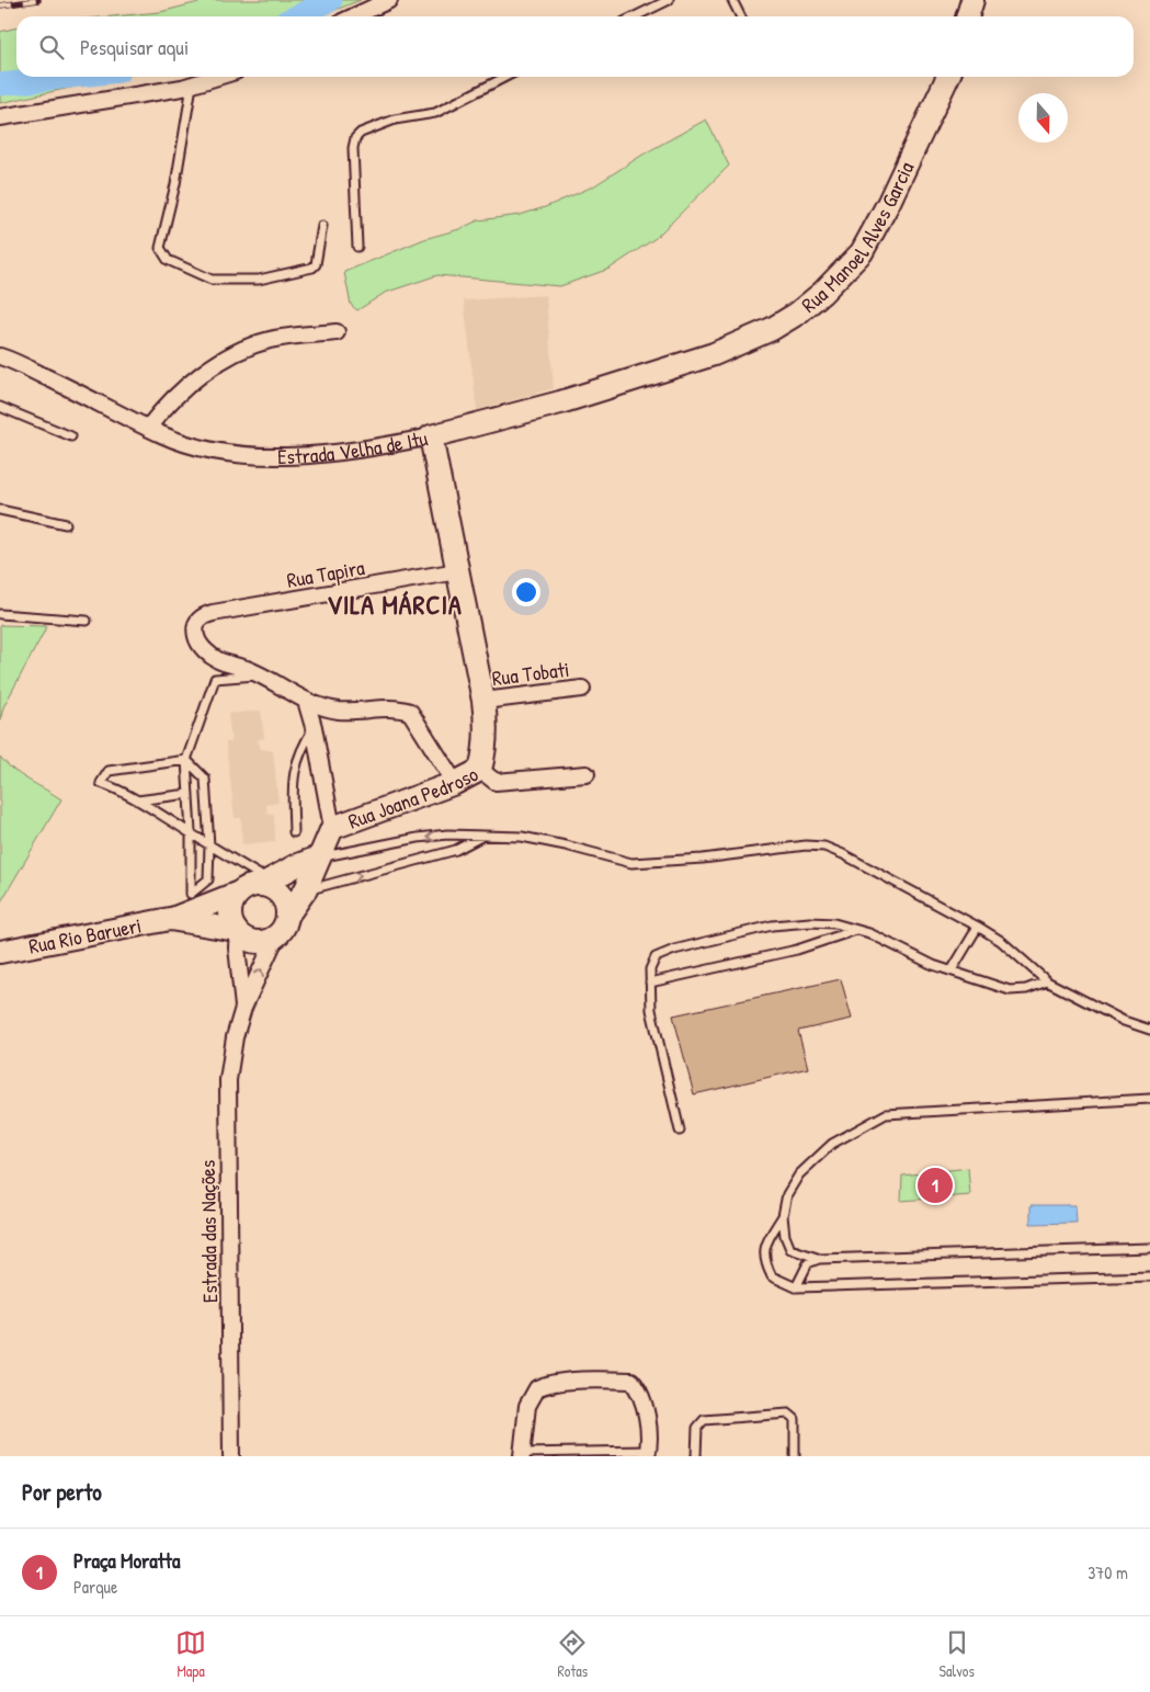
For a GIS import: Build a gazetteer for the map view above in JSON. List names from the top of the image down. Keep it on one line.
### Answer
{"streets":{"street":["Rua Manoel Alves Garcia","Estrada Velha de Itu","Rua Tapira","Rua Tobati","Rua Joana Pedroso","Rua Rio Barueri","Estrada das Nações"]},"crossings":[["Rua Manoel Alves Garcia","Estrada Velha de Itu"],["Rua Rio Barueri","Estrada das Nações"]],"districts":["VILA MÁRCIA"],"north":"bottom","page":{"search":"Pesquisar aqui","pins":"1","heading":"Por perto","list":[{"mark":"1","name":"Praça Moratta","note":"Parque","value":"370 m"}],"nav":["Mapa","Rotas","Salvos"]}}
